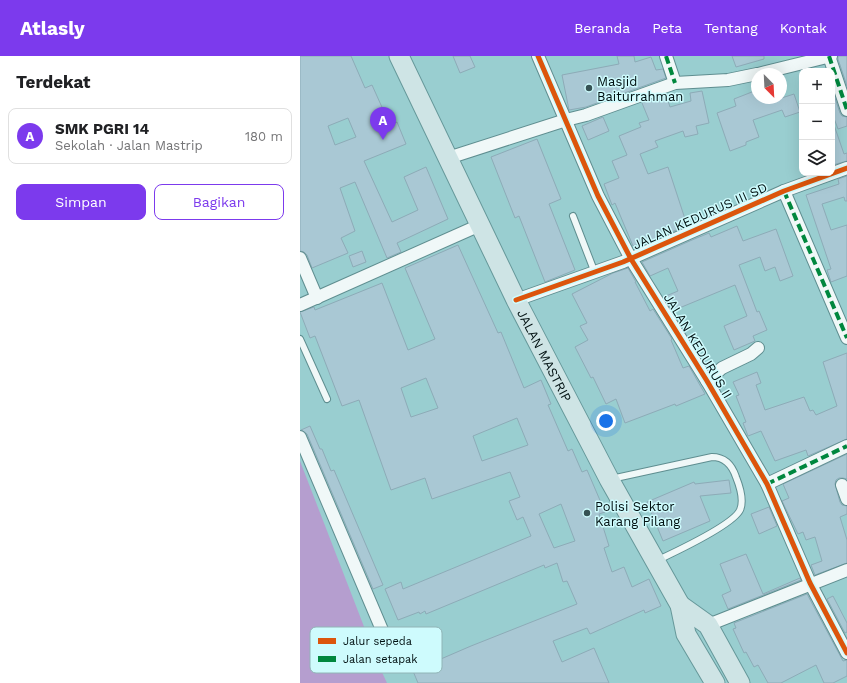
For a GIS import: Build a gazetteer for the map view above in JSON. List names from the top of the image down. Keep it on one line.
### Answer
{"streets":{"main road":["JALAN MASTRIP"],"street":["JALAN KEDURUS III SD","JALAN KEDURUS II"]},"crossings":[["JALAN KEDURUS III SD","JALAN KEDURUS II"],["JALAN KEDURUS III SD","JALAN MASTRIP"]],"places":["Masjid Baiturrahman","Polisi Sektor Karang Pilang"],"legend":["Jalur sepeda","Jalan setapak"],"north":"bottom right","page":{"header":"Atlasly","nav":["Beranda","Peta","Tentang","Kontak"],"heading":"Terdekat","map_buttons":["+","−"],"pins":"A","list":[{"mark":"A","name":"SMK PGRI 14","note":"Sekolah · Jalan Mastrip","value":"180 m"}],"buttons":["Simpan","Bagikan"]}}
